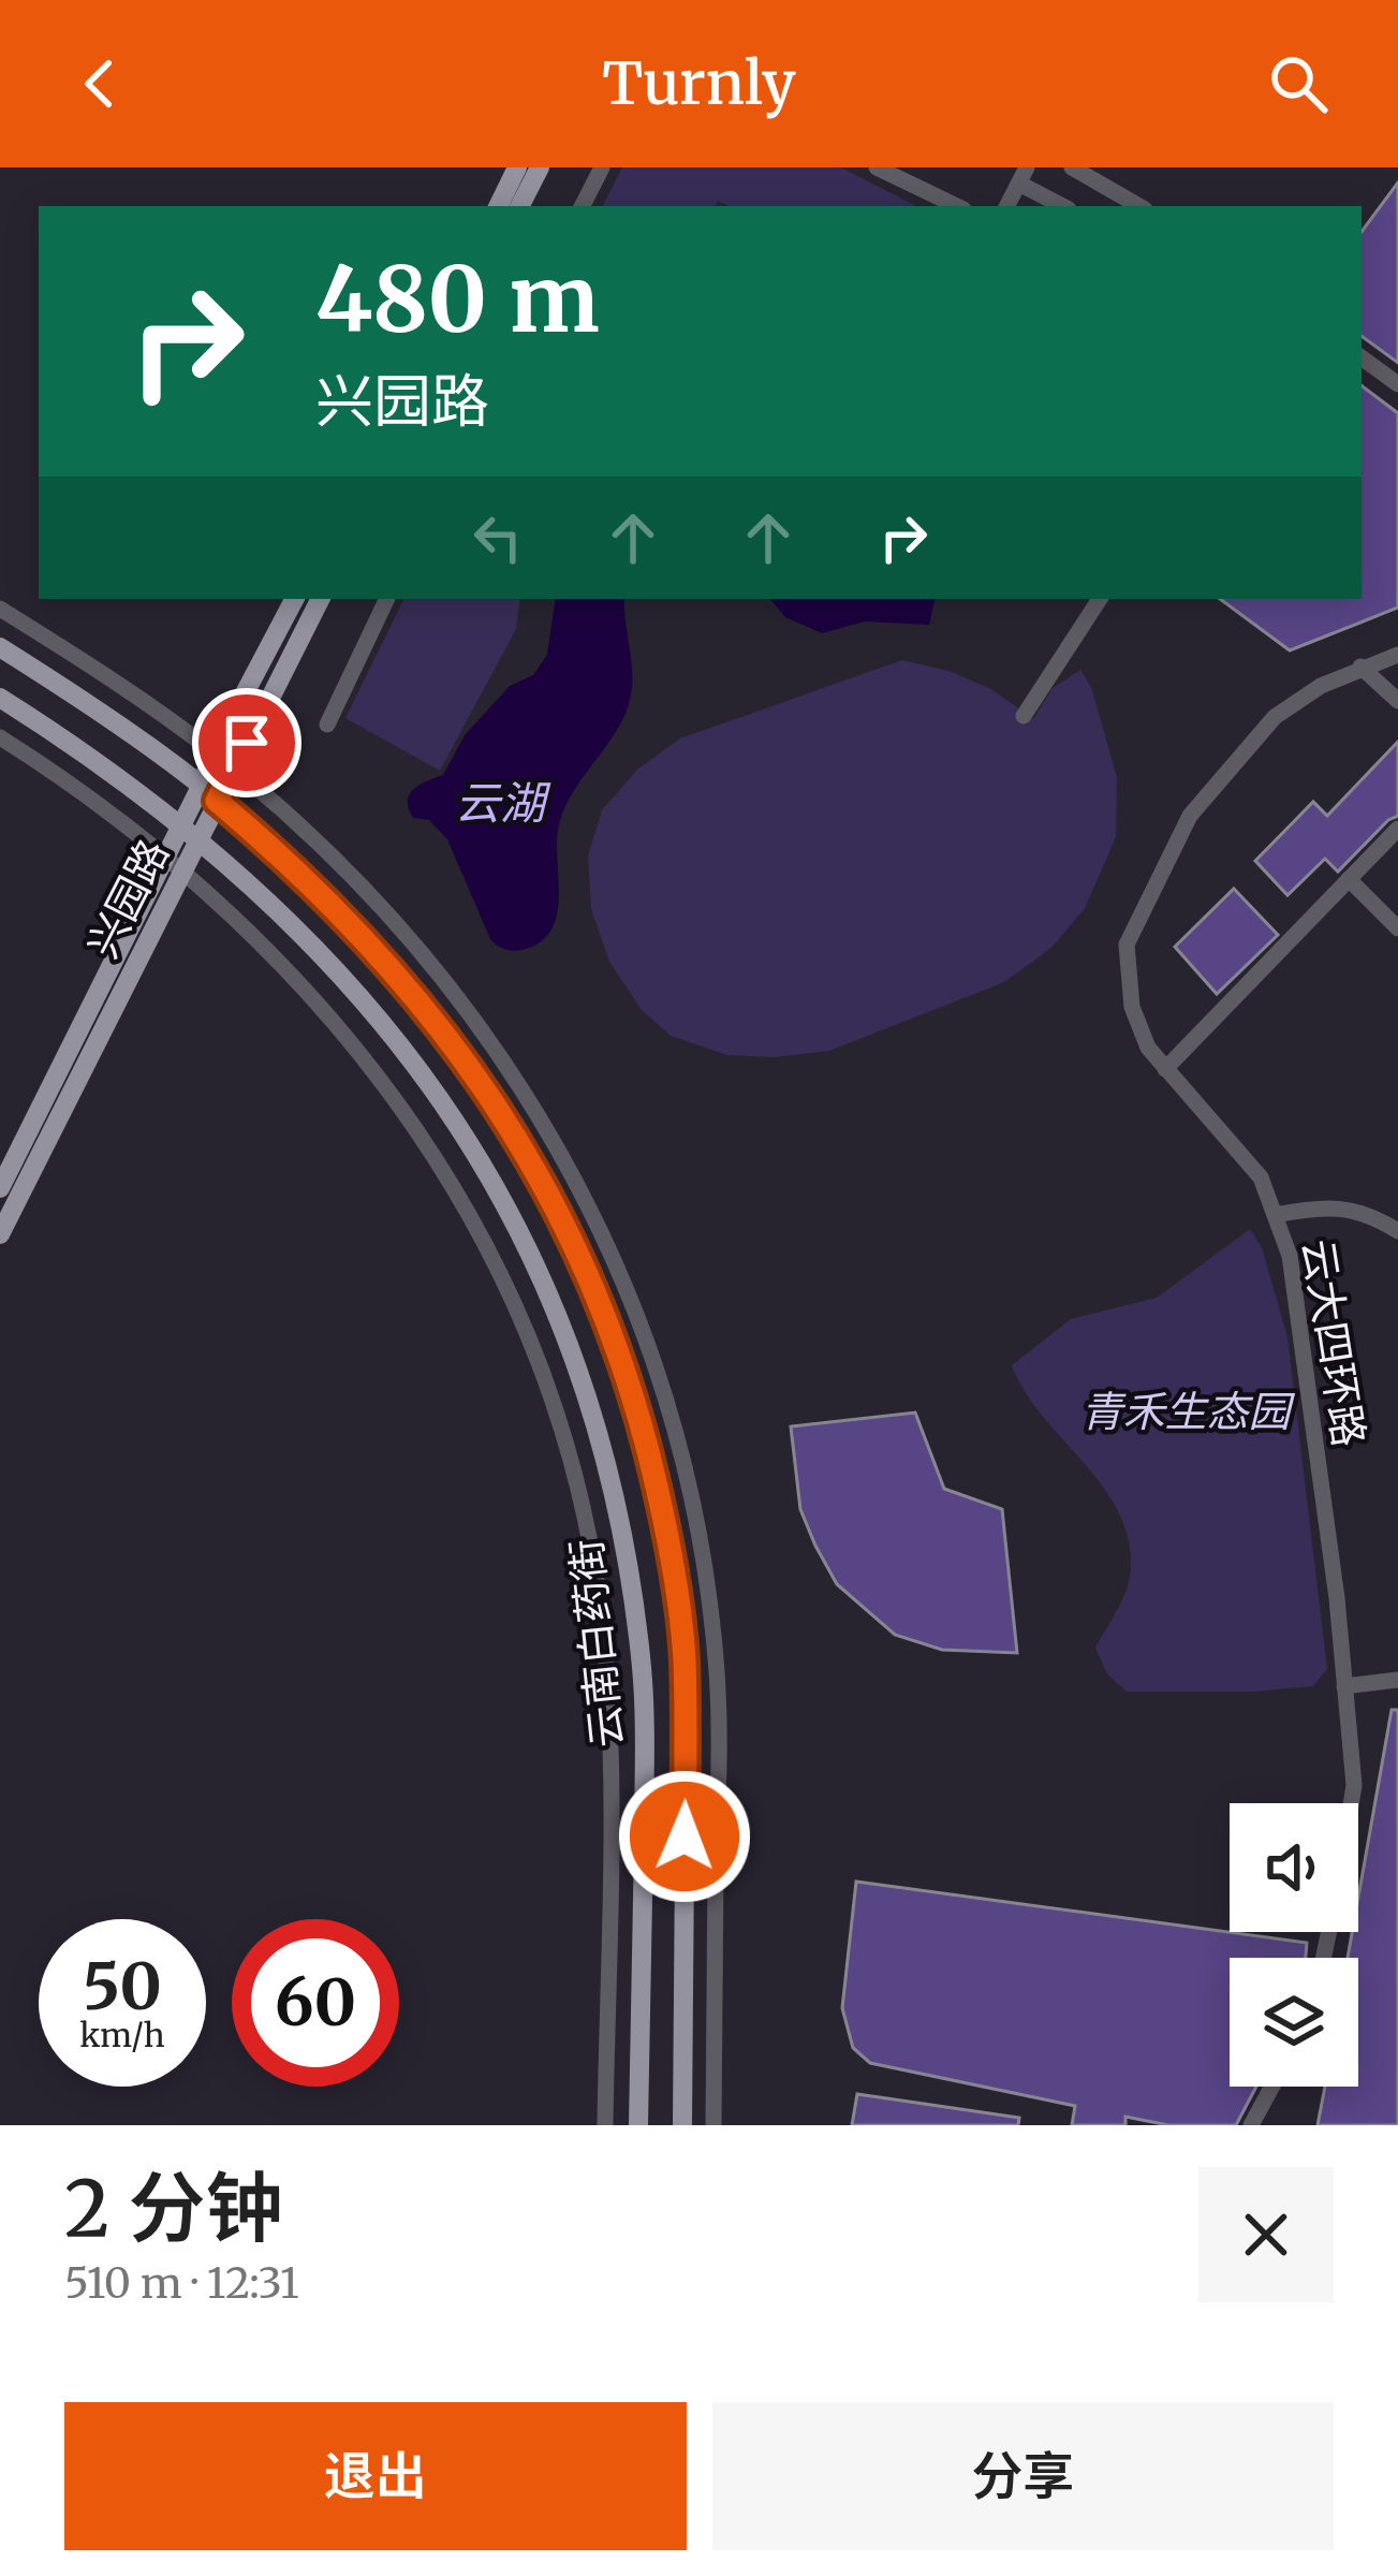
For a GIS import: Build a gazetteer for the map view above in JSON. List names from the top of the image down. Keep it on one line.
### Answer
{"streets":{"main road":["兴园路","云南白药街"],"street":["云大四环路"]},"crossings":[["兴园路","云南白药街"]],"water":["云湖"],"parks":["青禾生态园"],"page":{"header":"Turnly","turn":["480 m","兴园路"],"speed":"50 km/h","limit":"60","heading":["2 分钟","510 m · 12:31"],"buttons":["退出","分享"]}}
